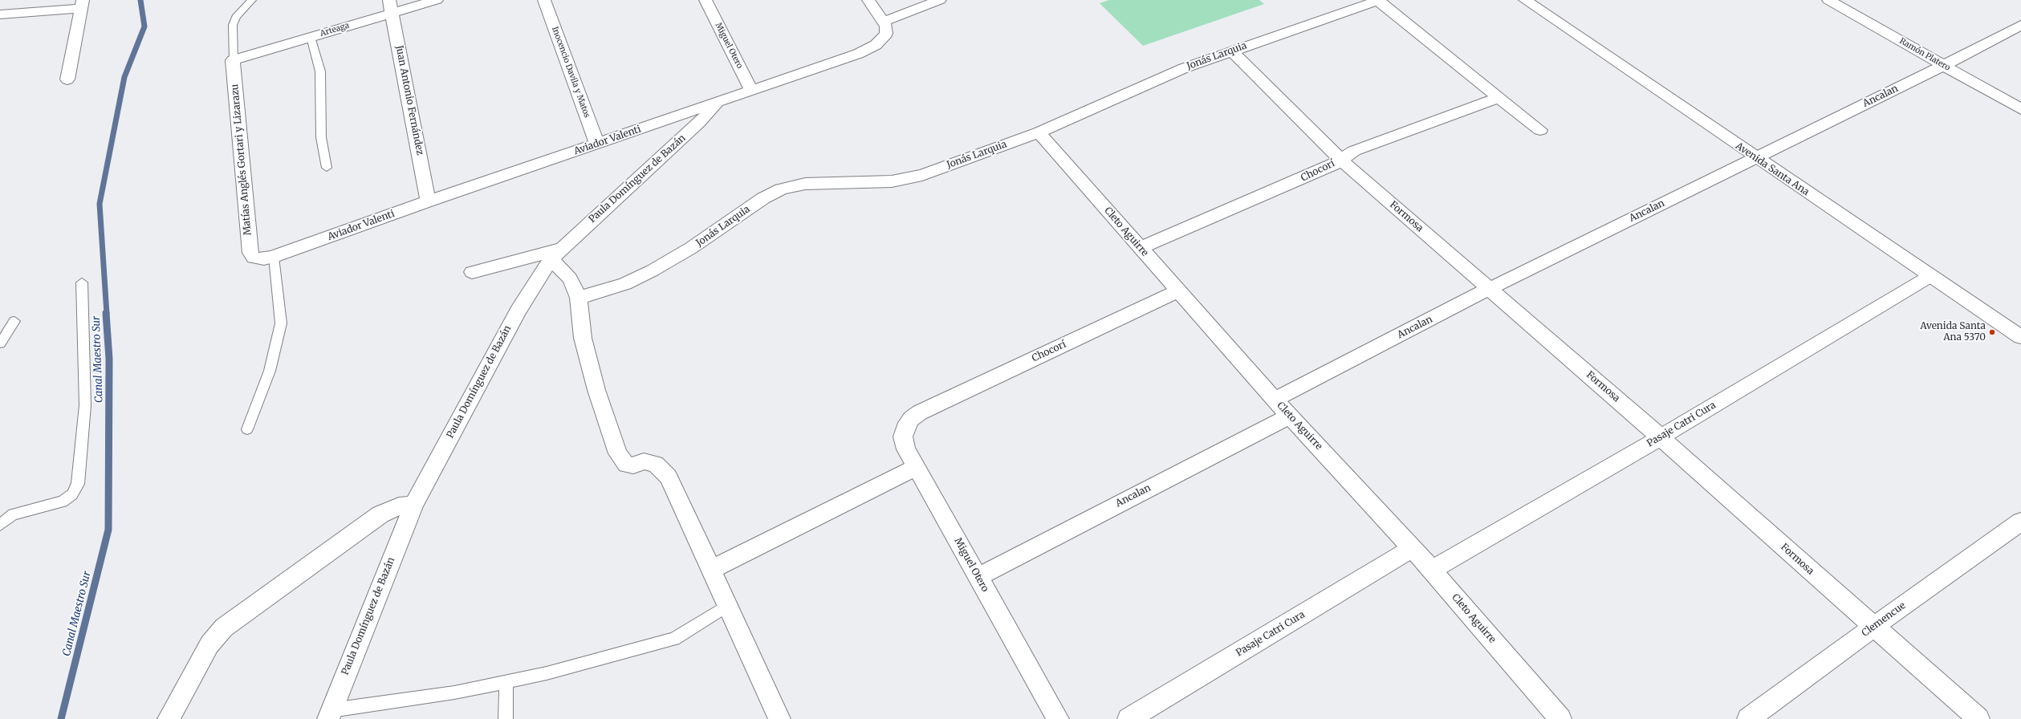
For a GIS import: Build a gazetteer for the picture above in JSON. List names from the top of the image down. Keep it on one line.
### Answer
{"streets":{"street":["Arteaga","Miguel Otero","Ramón Platero","Jonás Larquia","Inocencio Davila y Matos","Ancalan","Juan Antonio Fernández","Aviador Valenti","Matías Anglés Gortari y Lizarazu","Avenida Santa Ana","Chocorí","Paula Domínguez de Bazán","Formosa","Cleto Aguirre","Pasaje Catri Cura","Clemencue"]},"crossings":[["Arteaga","Juan Antonio Fernández"],["Arteaga","Matías Anglés Gortari y Lizarazu"],["Miguel Otero","Ancalan"],["Miguel Otero","Aviador Valenti"],["Miguel Otero","Chocorí"],["Ramón Platero","Ancalan"],["Jonás Larquia","Formosa"],["Jonás Larquia","Cleto Aguirre"],["Inocencio Davila y Matos","Aviador Valenti"],["Ancalan","Avenida Santa Ana"],["Ancalan","Formosa"],["Ancalan","Cleto Aguirre"],["Juan Antonio Fernández","Aviador Valenti"],["Aviador Valenti","Matías Anglés Gortari y Lizarazu"],["Aviador Valenti","Paula Domínguez de Bazán"],["Avenida Santa Ana","Pasaje Catri Cura"],["Chocorí","Formosa"],["Chocorí","Cleto Aguirre"],["Formosa","Pasaje Catri Cura"],["Formosa","Clemencue"],["Cleto Aguirre","Pasaje Catri Cura"]],"water":["Canal Maestro Sur"],"places":["Avenida Santa Ana 5370"]}
